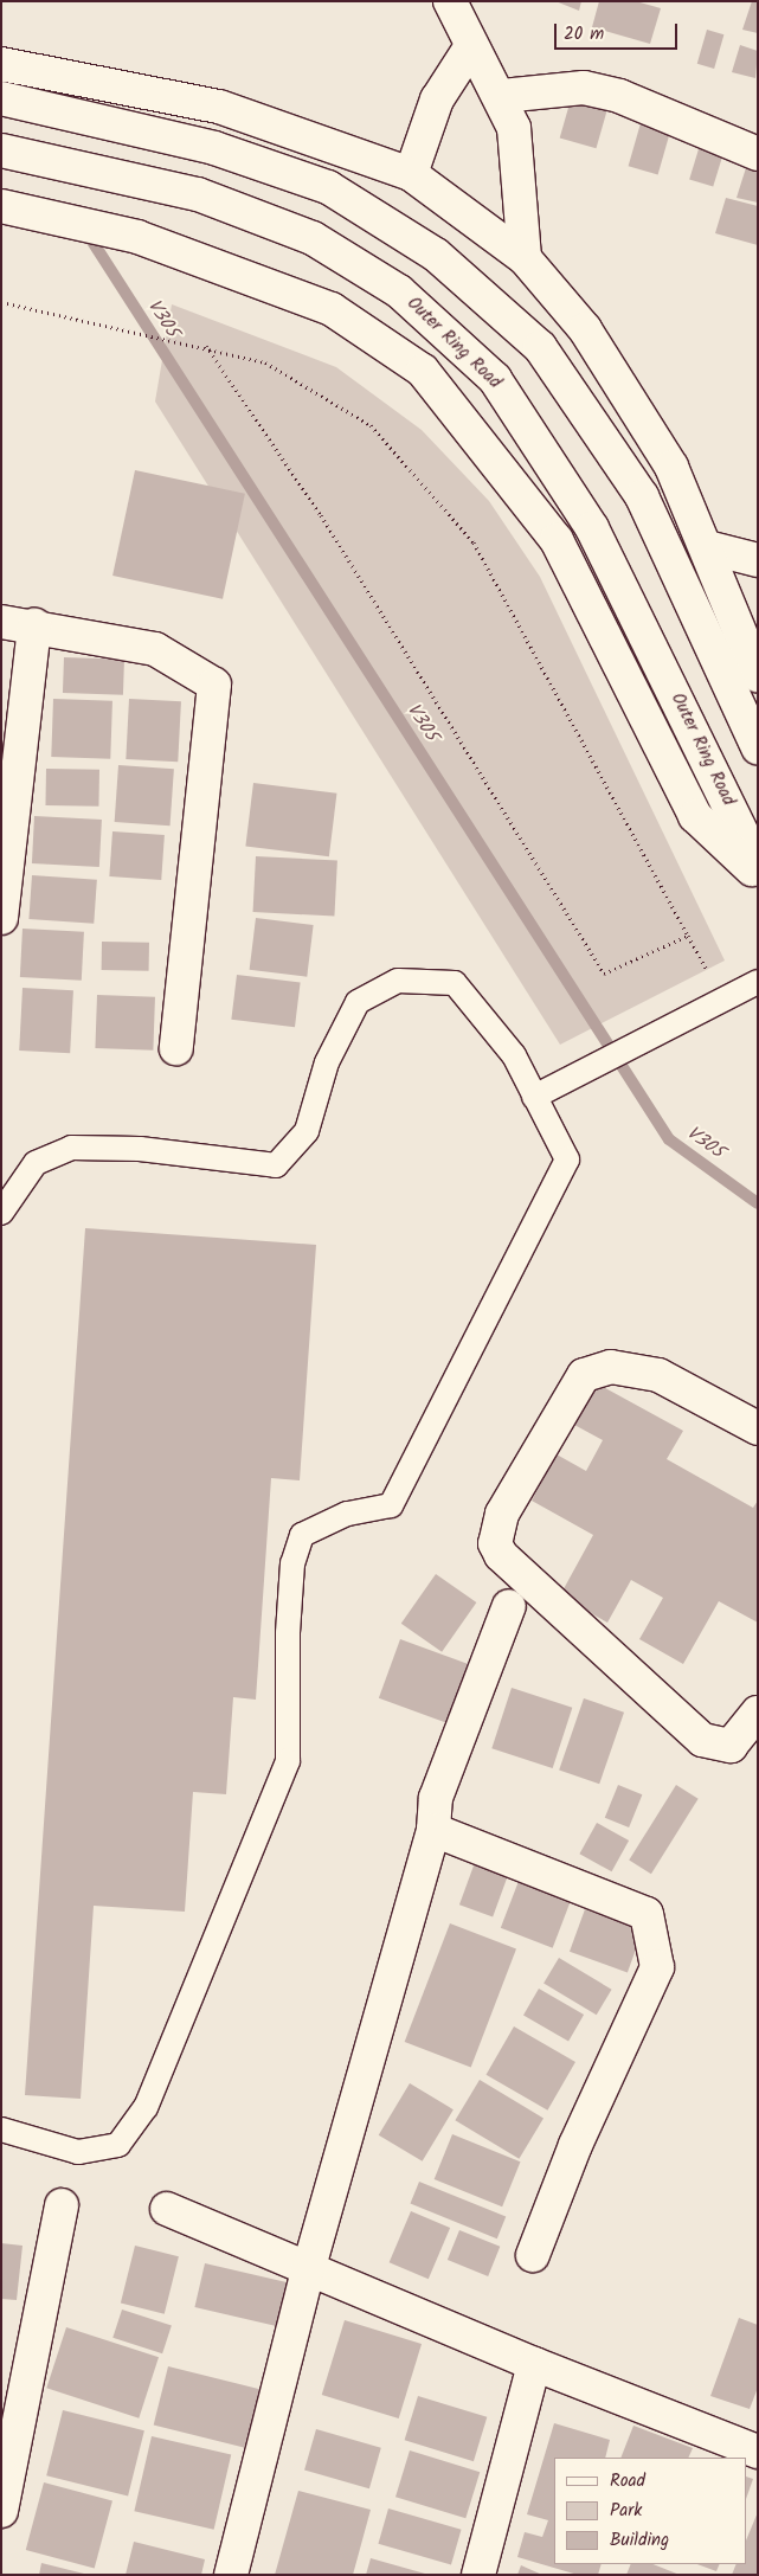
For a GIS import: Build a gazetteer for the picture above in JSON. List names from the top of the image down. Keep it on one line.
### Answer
{"streets":{"main road":["Outer Ring Road"]},"water":["V305"],"legend":["Road","Park","Building"],"scale_bar":"20 m"}
